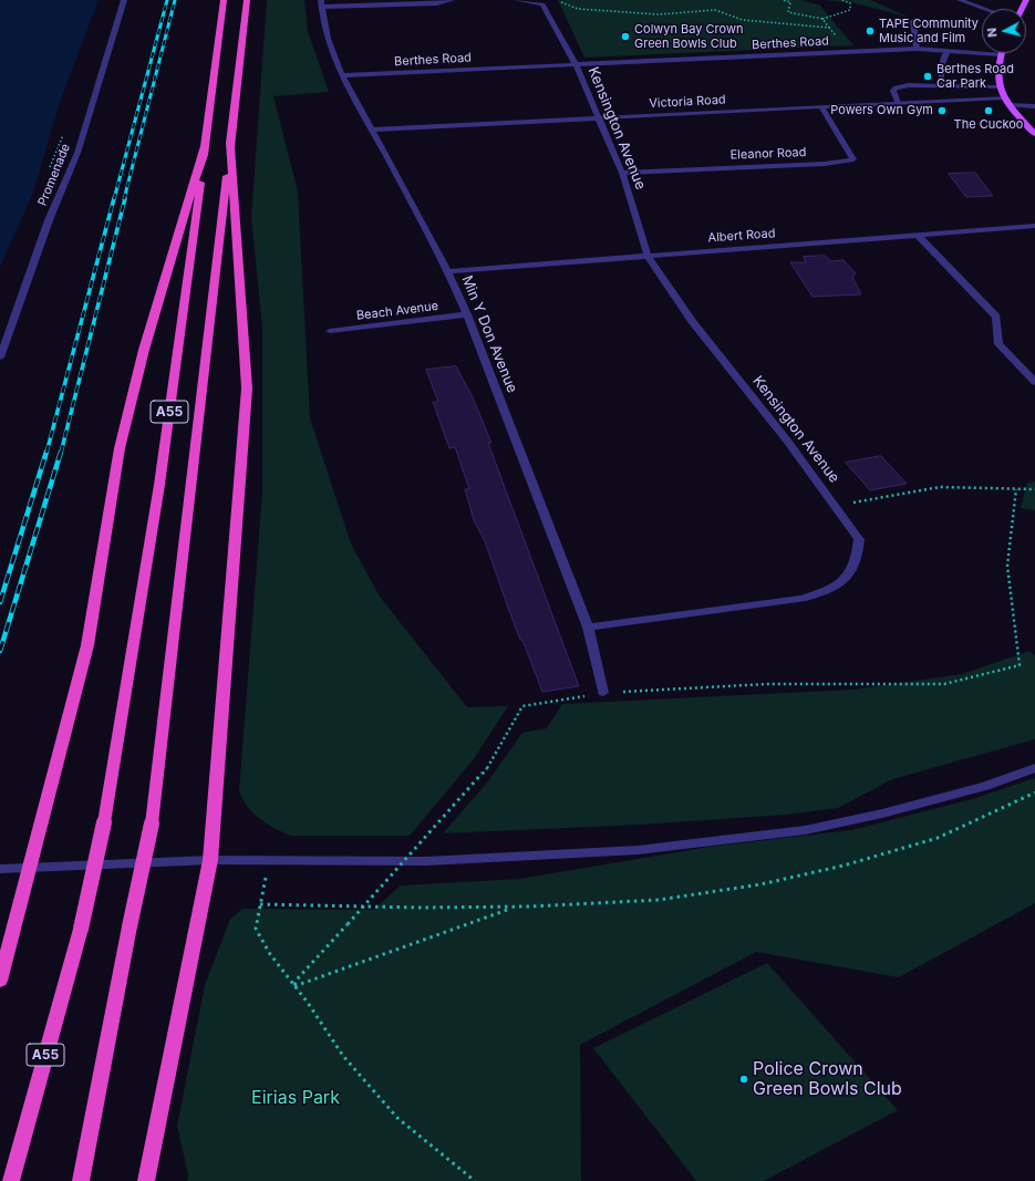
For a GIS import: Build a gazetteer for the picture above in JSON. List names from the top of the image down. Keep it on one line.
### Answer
{"streets":{"highway":["A55"],"street":["Berthes Road","Victoria Road","Kensington Avenue","Eleanor Road","Promenade","Albert Road","Beach Avenue","Min Y Don Avenue"]},"crossings":[["Berthes Road","Kensington Avenue"],["Berthes Road","Min Y Don Avenue"],["Victoria Road","Kensington Avenue"],["Victoria Road","Eleanor Road"],["Victoria Road","Min Y Don Avenue"],["Kensington Avenue","Eleanor Road"],["Kensington Avenue","Albert Road"],["Kensington Avenue","Min Y Don Avenue"],["Albert Road","Min Y Don Avenue"],["Beach Avenue","Min Y Don Avenue"]],"parks":["Eirias Park"],"places":["TAPE Community Music and Film","Colwyn Bay Crown Green Bowls Club","Berthes Road Car Park","Powers Own Gym","The Cuckoo","Police Crown Green Bowls Club"],"north":"left"}
